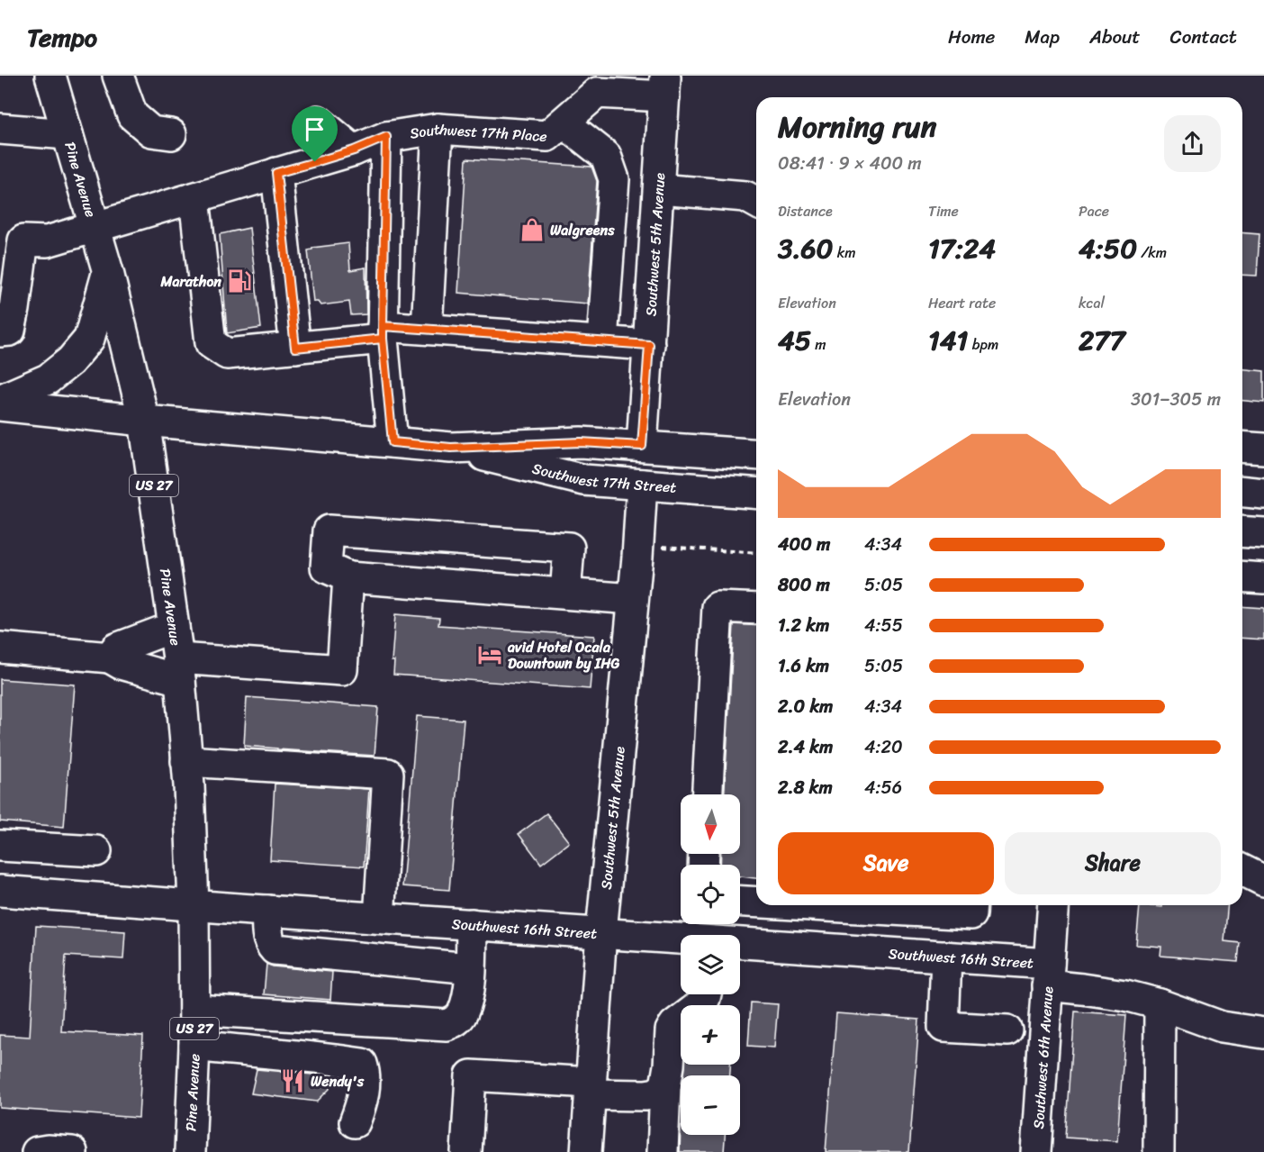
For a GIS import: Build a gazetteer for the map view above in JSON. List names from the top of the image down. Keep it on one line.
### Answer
{"streets":{"main road":["Southwest 17th Place","Pine Avenue","Southwest 5th Avenue","Southwest 17th Street","US 27","Southwest 16th Street","Southwest 6th Avenue"]},"crossings":[["Southwest 17th Place","Pine Avenue"],["Southwest 17th Place","Southwest 5th Avenue"],["Pine Avenue","Southwest 17th Street"],["Pine Avenue","Southwest 16th Street"],["Southwest 5th Avenue","Southwest 17th Street"],["Southwest 5th Avenue","Southwest 16th Street"],["Southwest 16th Street","Southwest 6th Avenue"]],"places":{"shop":["Walgreens"],"fuel station":["Marathon"],"hotel":["avid Hotel Ocala Downtown by IHG"],"restaurant":["Wendy's"]},"north":"bottom","page":{"header":"Tempo","nav":["Home","Map","About","Contact"],"heading":["Morning run","08:41 · 9 × 400 m"],"stats":[["Distance","3.60 km"],["Time","17:24"],["Pace","4:50 /km"],["Elevation","45 m"],["Heart rate","141 bpm"],["kcal","277"]],"chart":["Elevation","301–305 m"],"list":[{"name":"400 m","note":"4:34"},{"name":"800 m","note":"5:05"},{"name":"1.2 km","note":"4:55"},{"name":"1.6 km","note":"5:05"},{"name":"2.0 km","note":"4:34"},{"name":"2.4 km","note":"4:20"},{"name":"2.8 km","note":"4:56"}],"map_buttons":["+","−"],"buttons":["Save","Share"]}}
